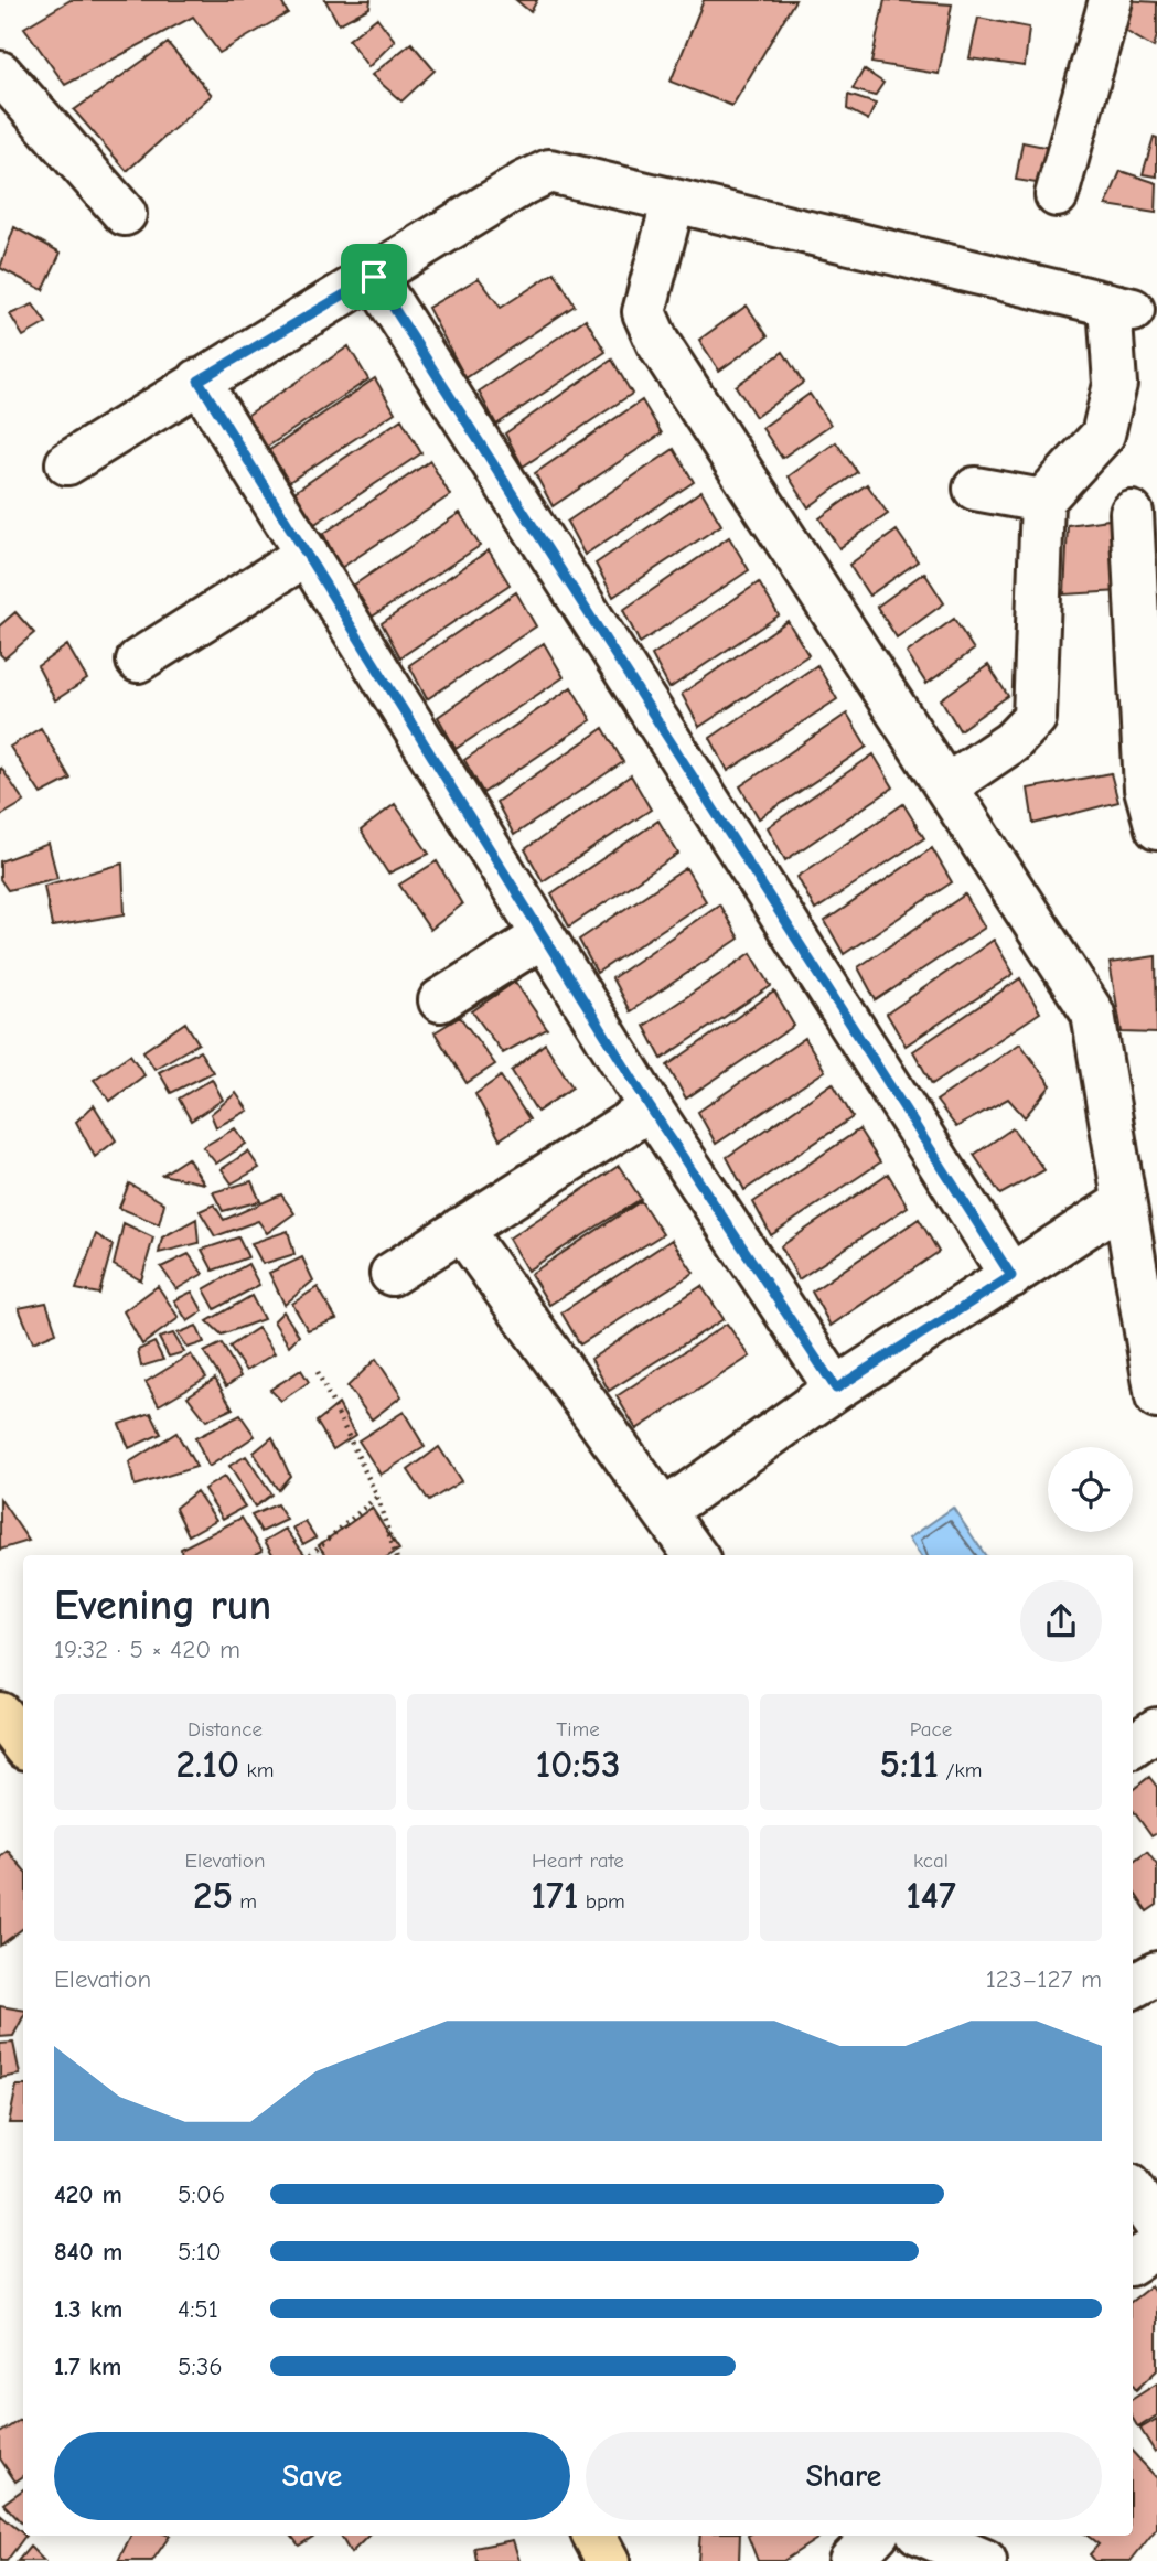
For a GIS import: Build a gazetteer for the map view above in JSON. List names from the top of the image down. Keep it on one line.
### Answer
{"page":{"heading":["Evening run","19:32 · 5 × 420 m"],"stats":[["Distance","2.10 km"],["Time","10:53"],["Pace","5:11 /km"],["Elevation","25 m"],["Heart rate","171 bpm"],["kcal","147"]],"chart":["Elevation","123–127 m"],"list":[{"name":"420 m","note":"5:06"},{"name":"840 m","note":"5:10"},{"name":"1.3 km","note":"4:51"},{"name":"1.7 km","note":"5:36"}],"buttons":["Save","Share"]}}
